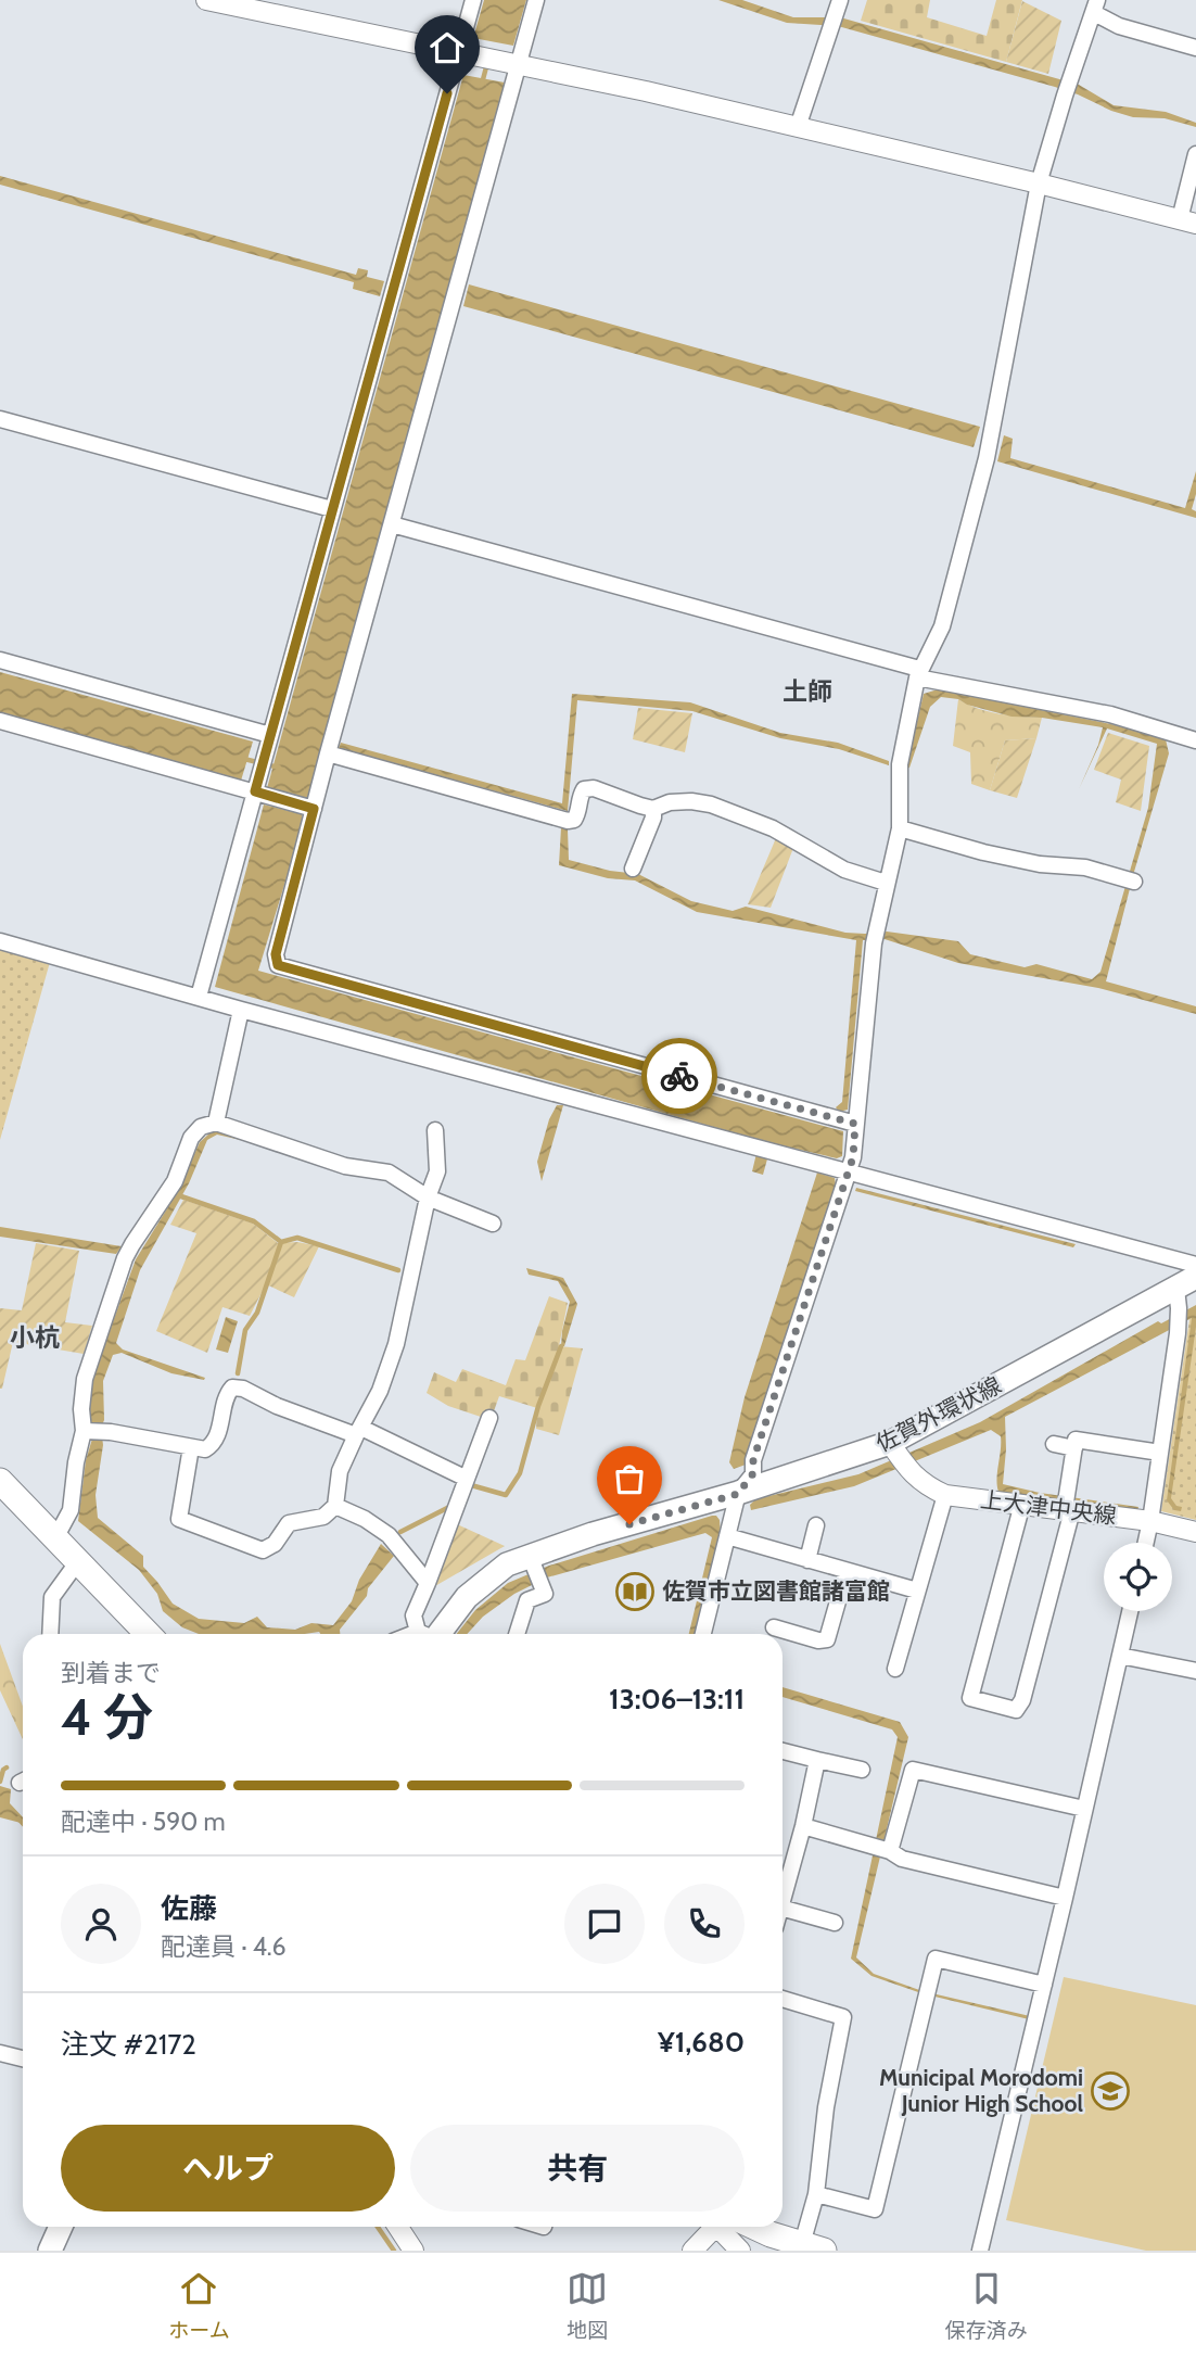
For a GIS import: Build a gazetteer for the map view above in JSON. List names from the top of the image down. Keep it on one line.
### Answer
{"streets":{"main road":["佐賀外環状線"],"street":["上大津中央線"]},"crossings":[["佐賀外環状線","上大津中央線"]],"districts":["土師","小杭"],"places":{"library":["佐賀市立図書館諸富館"],"school or university":["Municipal Morodomi Junior High School"]},"page":{"heading":["4 分","到着まで","13:06–13:11"],"panel":["佐藤","配達員 · 4.6","注文 #2172","¥1,680"],"bar":"配達中 · 590 m","buttons":["ヘルプ","共有"],"tabs":["ホーム","地図","保存済み"]}}
